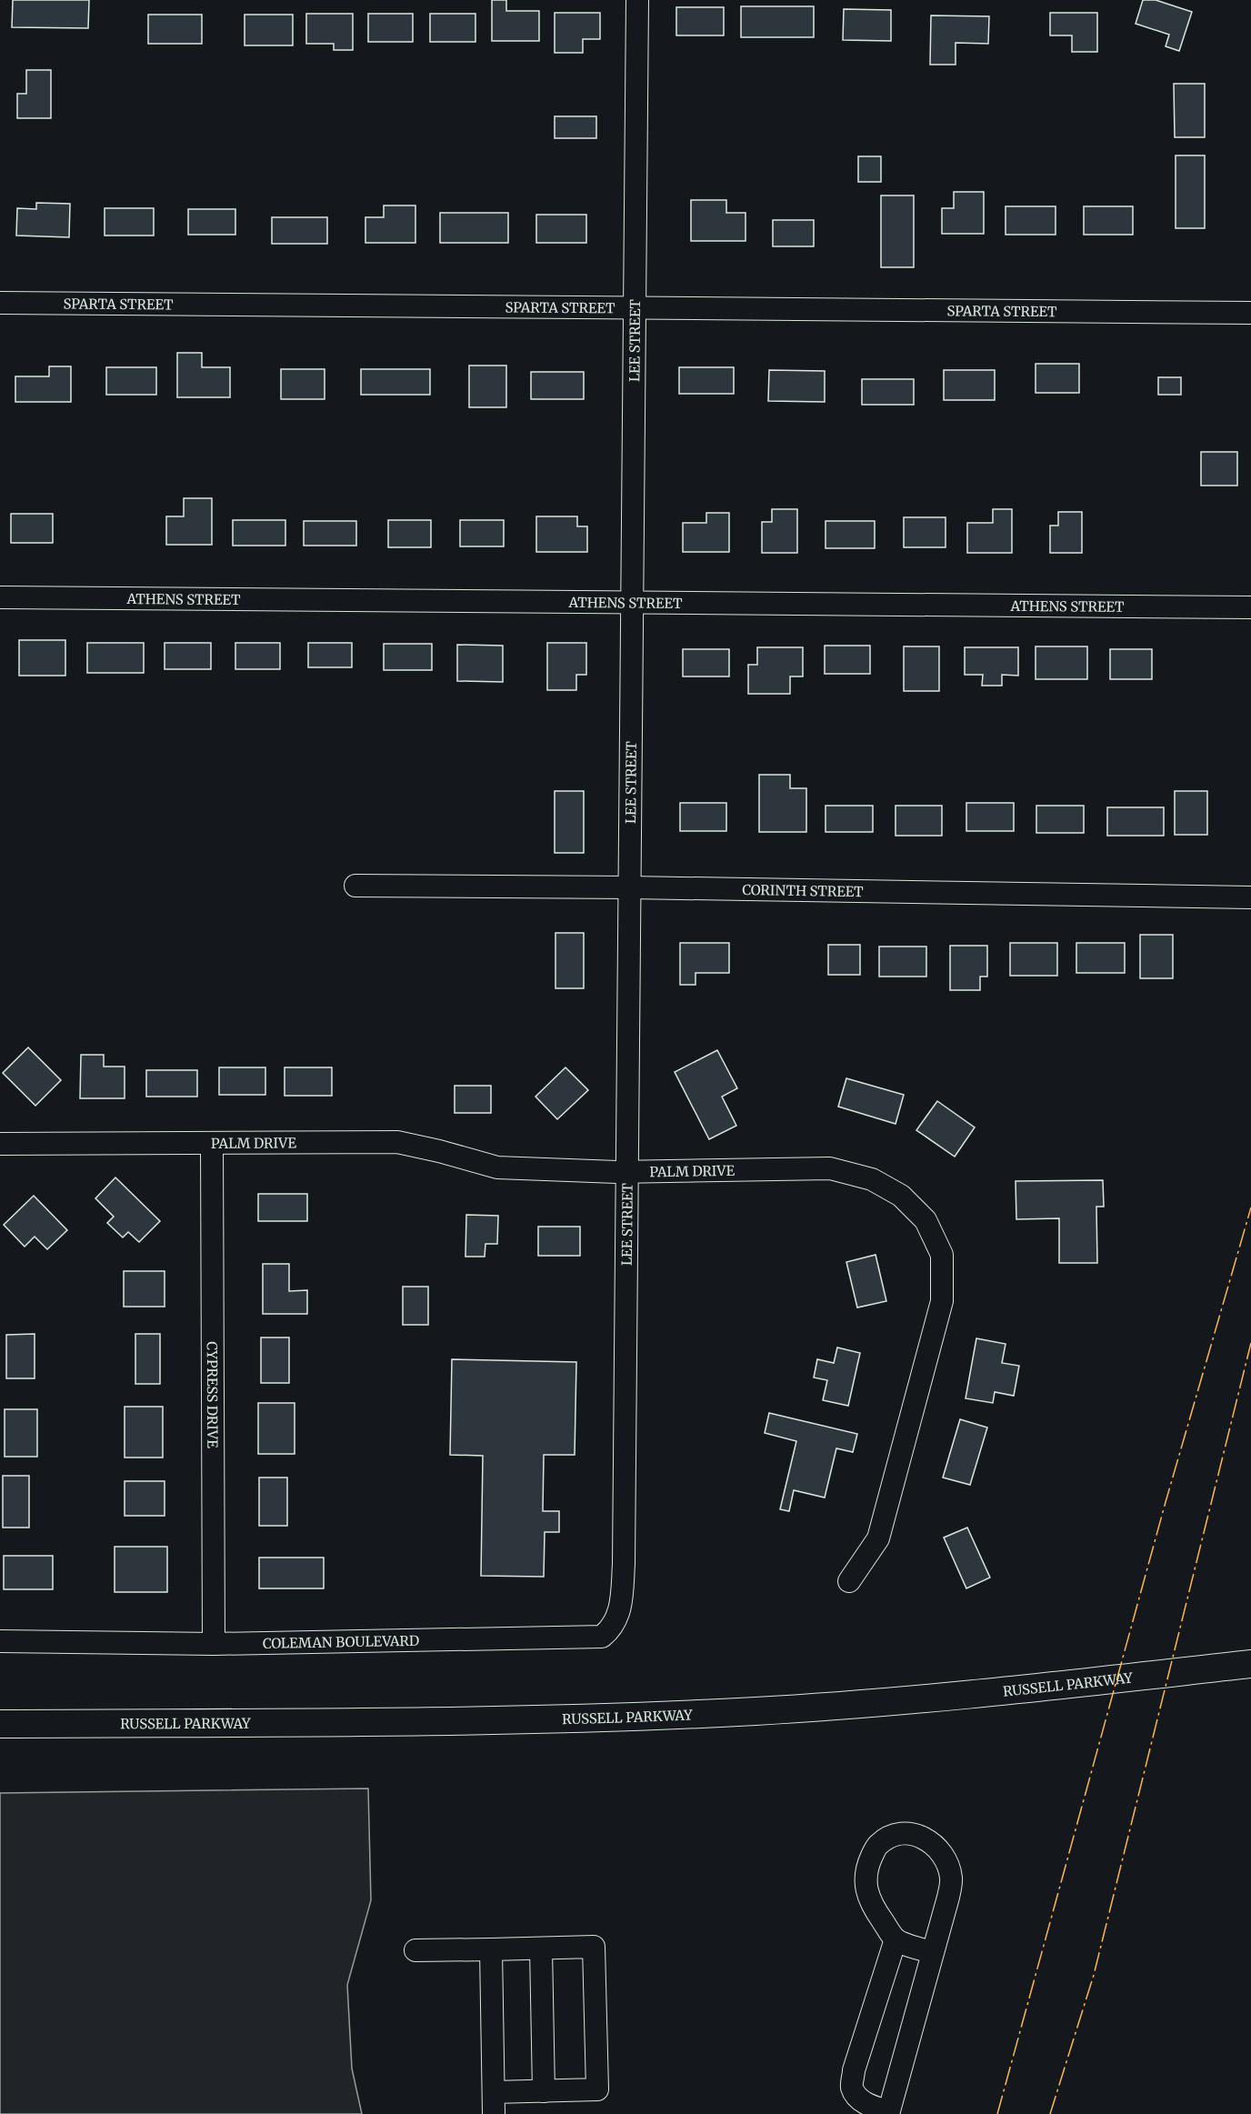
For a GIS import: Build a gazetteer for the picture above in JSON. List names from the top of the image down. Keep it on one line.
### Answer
{"streets":{"main road":["RUSSELL PARKWAY"],"street":["SPARTA STREET","LEE STREET","ATHENS STREET","CORINTH STREET","PALM DRIVE","CYPRESS DRIVE","COLEMAN BOULEVARD"]},"crossings":[["SPARTA STREET","LEE STREET"],["LEE STREET","ATHENS STREET"],["LEE STREET","CORINTH STREET"],["LEE STREET","PALM DRIVE"],["LEE STREET","COLEMAN BOULEVARD"],["PALM DRIVE","CYPRESS DRIVE"],["CYPRESS DRIVE","COLEMAN BOULEVARD"]]}
